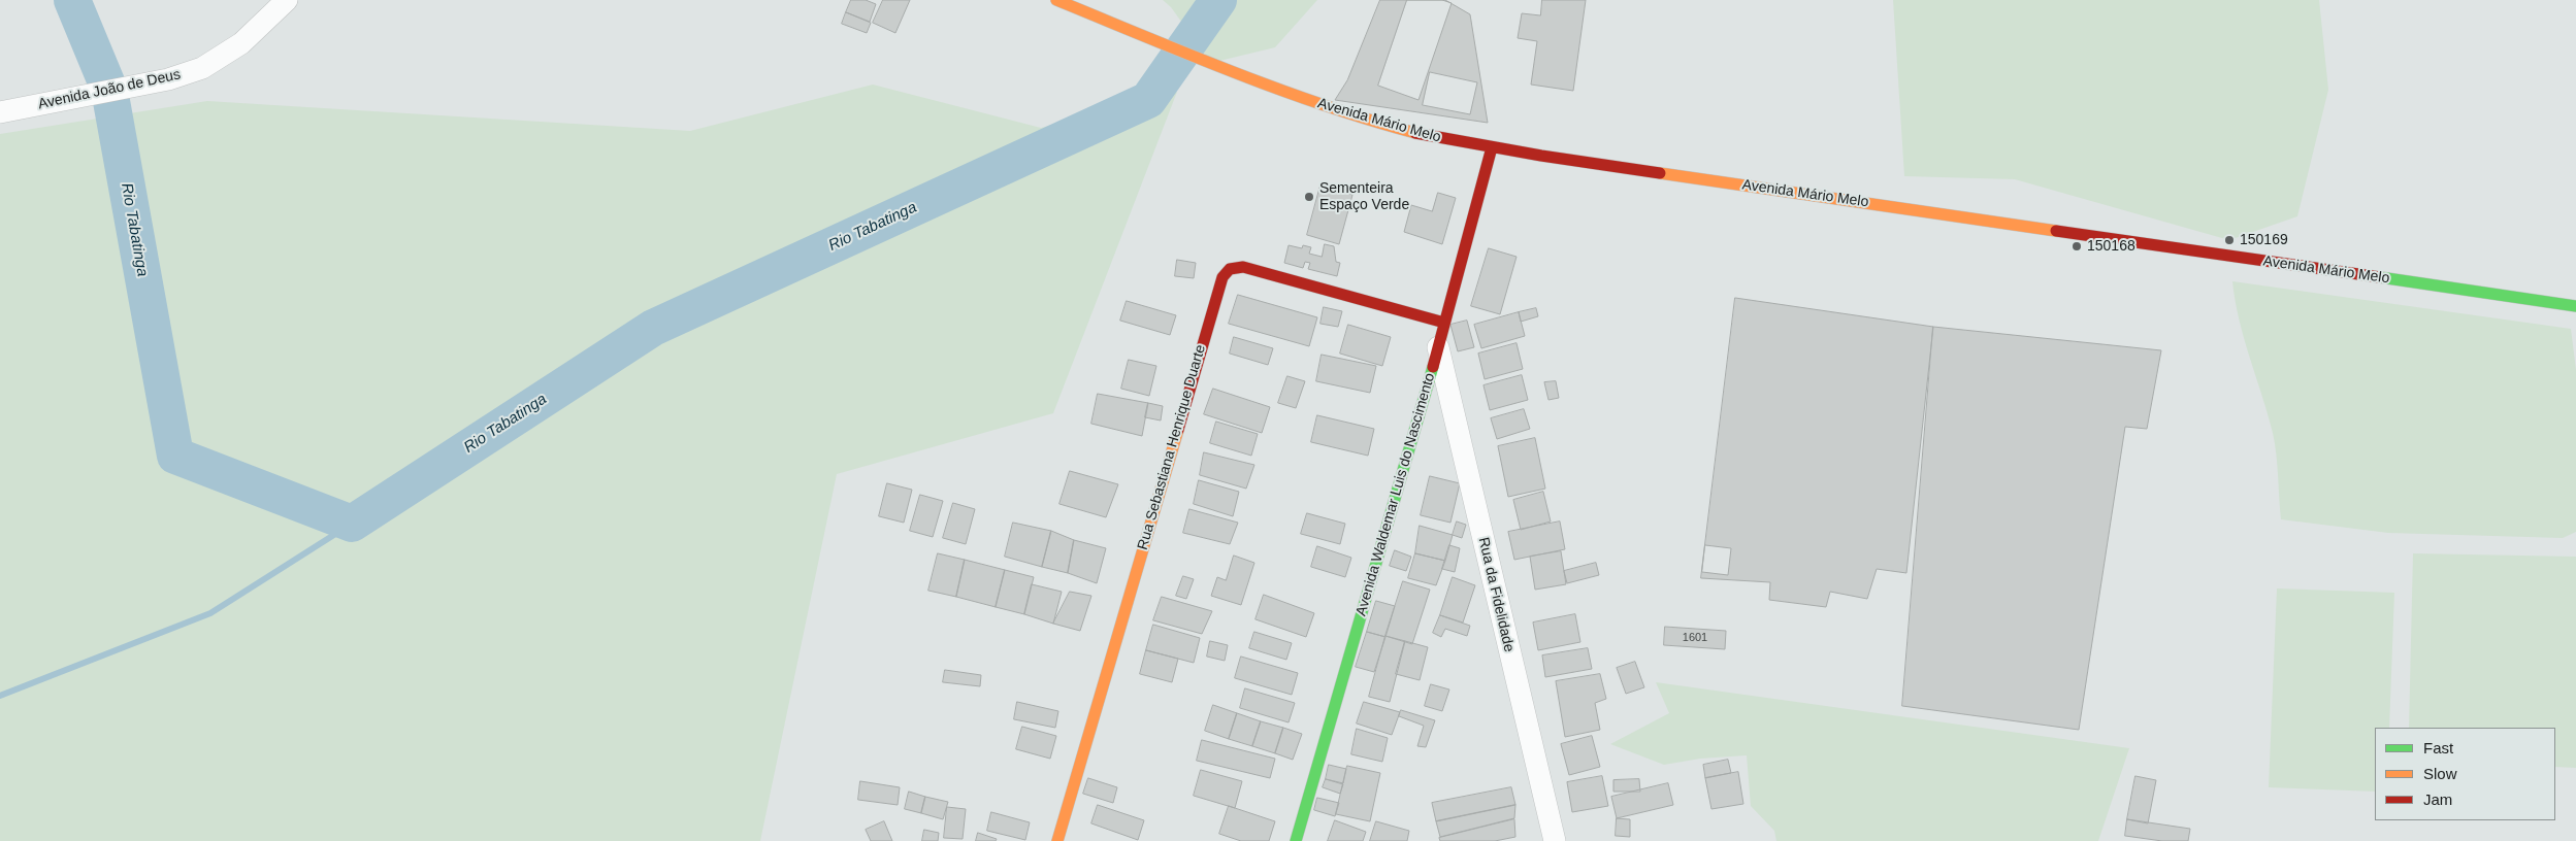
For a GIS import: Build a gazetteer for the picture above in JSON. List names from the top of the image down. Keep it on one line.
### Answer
{"streets":{"main road":["Avenida Mário Melo","Rua Sebastiana Henrique Duarte","Avenida Waldemar Luis do Nascimento"],"street":["Avenida João de Deus","Rua da Fidelidade"]},"crossings":[["Avenida Mário Melo","Avenida Waldemar Luis do Nascimento"],["Rua Sebastiana Henrique Duarte","Avenida Waldemar Luis do Nascimento"],["Avenida Waldemar Luis do Nascimento","Rua da Fidelidade"]],"water":["Rio Tabatinga"],"places":["Sementeira Espaço Verde","150169","150168"],"house_numbers":["1601"],"legend":["Fast","Slow","Jam"]}
